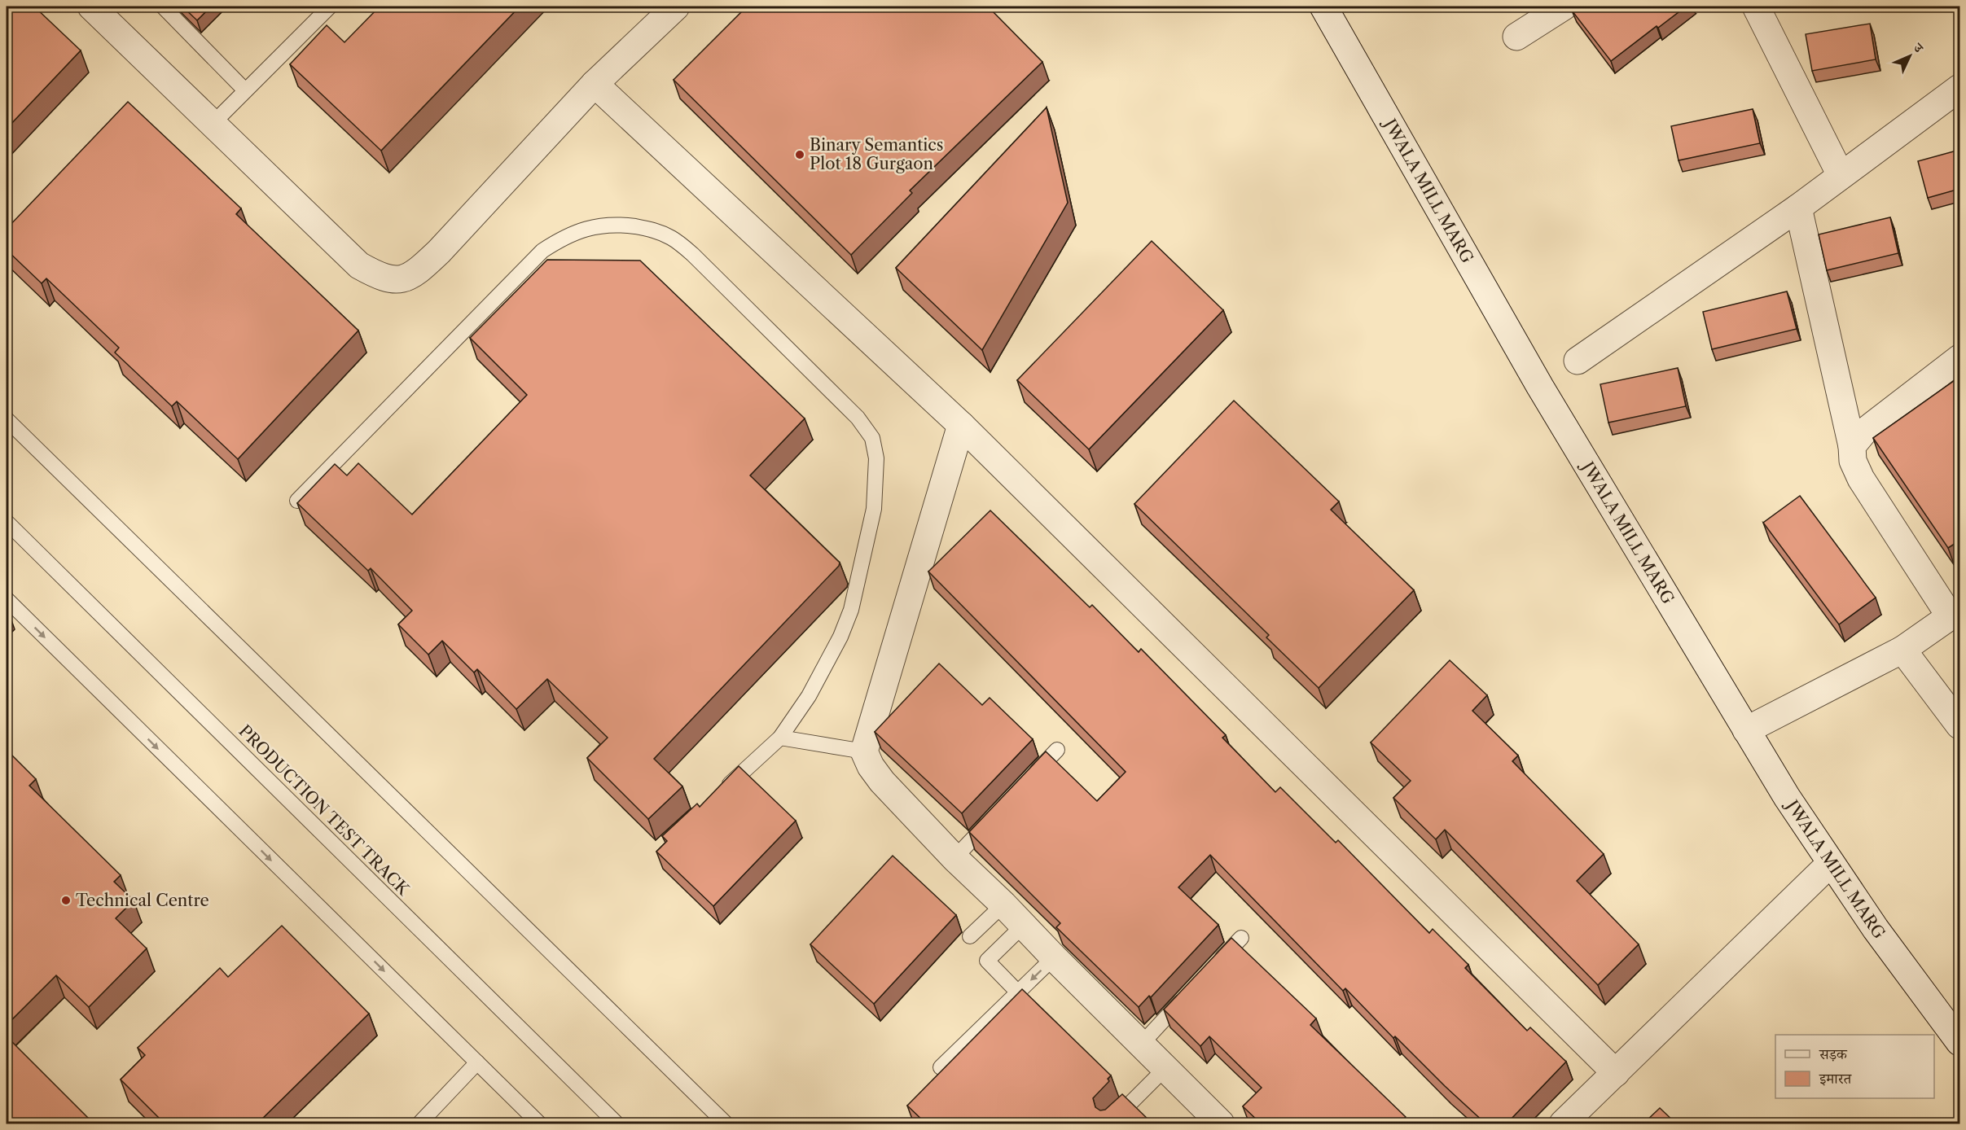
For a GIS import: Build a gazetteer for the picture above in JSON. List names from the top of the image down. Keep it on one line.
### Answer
{"streets":{"street":["JWALA MILL MARG"],"lane":["PRODUCTION TEST TRACK"]},"places":["Binary Semantics Plot 18 Gurgaon","Technical Centre"],"legend":["सड़क","इमारत"],"north":"top right"}
